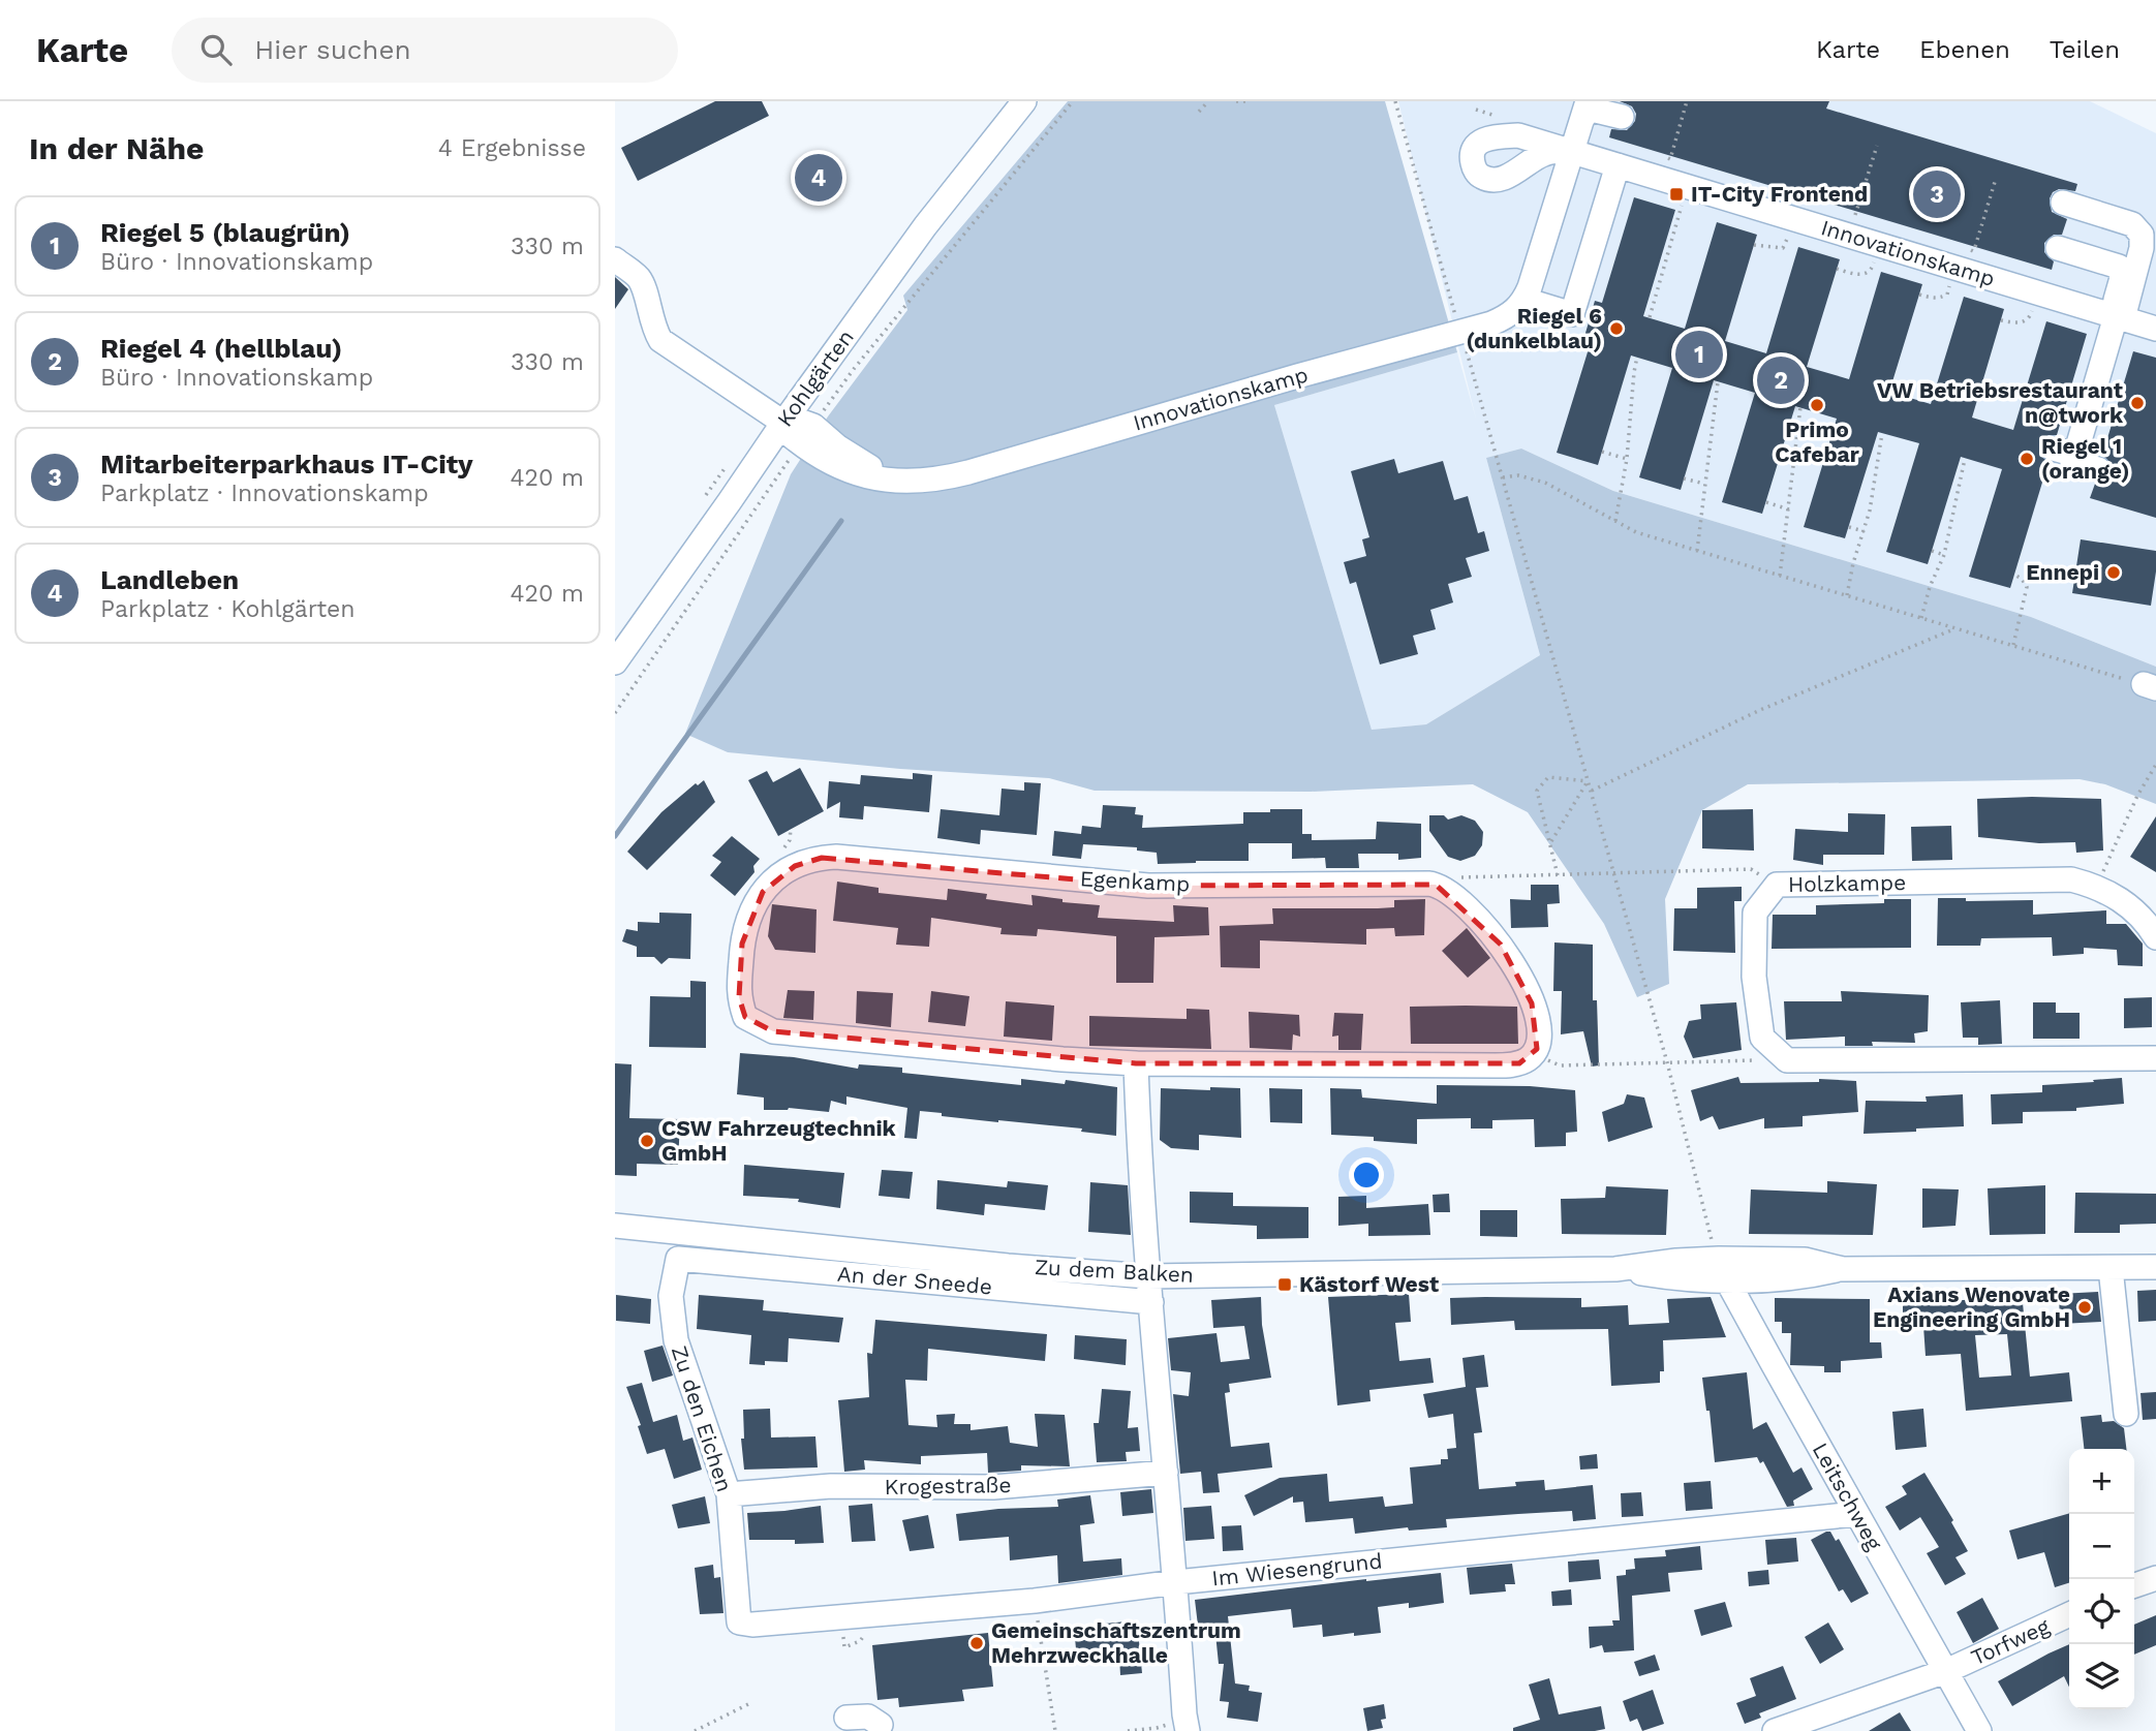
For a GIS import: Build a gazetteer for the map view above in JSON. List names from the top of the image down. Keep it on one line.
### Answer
{"streets":{"street":["Innovationskamp","Kohlgärten","Egenkamp","Holzkampe","Zu dem Balken","An der Sneede","Zu den Eichen","Krogestraße","Leitschweg","Im Wiesengrund","Torfweg"]},"crossings":[["Innovationskamp","Kohlgärten"],["Zu dem Balken","Leitschweg"],["An der Sneede","Zu den Eichen"],["Zu den Eichen","Krogestraße"],["Zu den Eichen","Im Wiesengrund"],["Leitschweg","Im Wiesengrund"],["Leitschweg","Torfweg"]],"places":{"transit":["IT-City Frontend","Kästorf West"],"other":["Riegel 6 (dunkelblau)","VW Betriebsrestaurant n@twork","Primo Cafebar","Riegel 1 (orange)","Ennepi","CSW Fahrzeugtechnik GmbH","Axians Wenovate Engineering GmbH","Gemeinschaftszentrum Mehrzweckhalle"]},"page":{"header":"Karte","search":"Hier suchen","nav":["Karte","Ebenen","Teilen"],"heading":["In der Nähe","4 Ergebnisse"],"pins":["4","3","1","2"],"list":[{"mark":"1","name":"Riegel 5 (blaugrün)","note":"Büro · Innovationskamp","value":"330 m"},{"mark":"2","name":"Riegel 4 (hellblau)","note":"Büro · Innovationskamp","value":"330 m"},{"mark":"3","name":"Mitarbeiterparkhaus IT-City","note":"Parkplatz · Innovationskamp","value":"420 m"},{"mark":"4","name":"Landleben","note":"Parkplatz · Kohlgärten","value":"420 m"}],"map_buttons":["+","−"]}}
